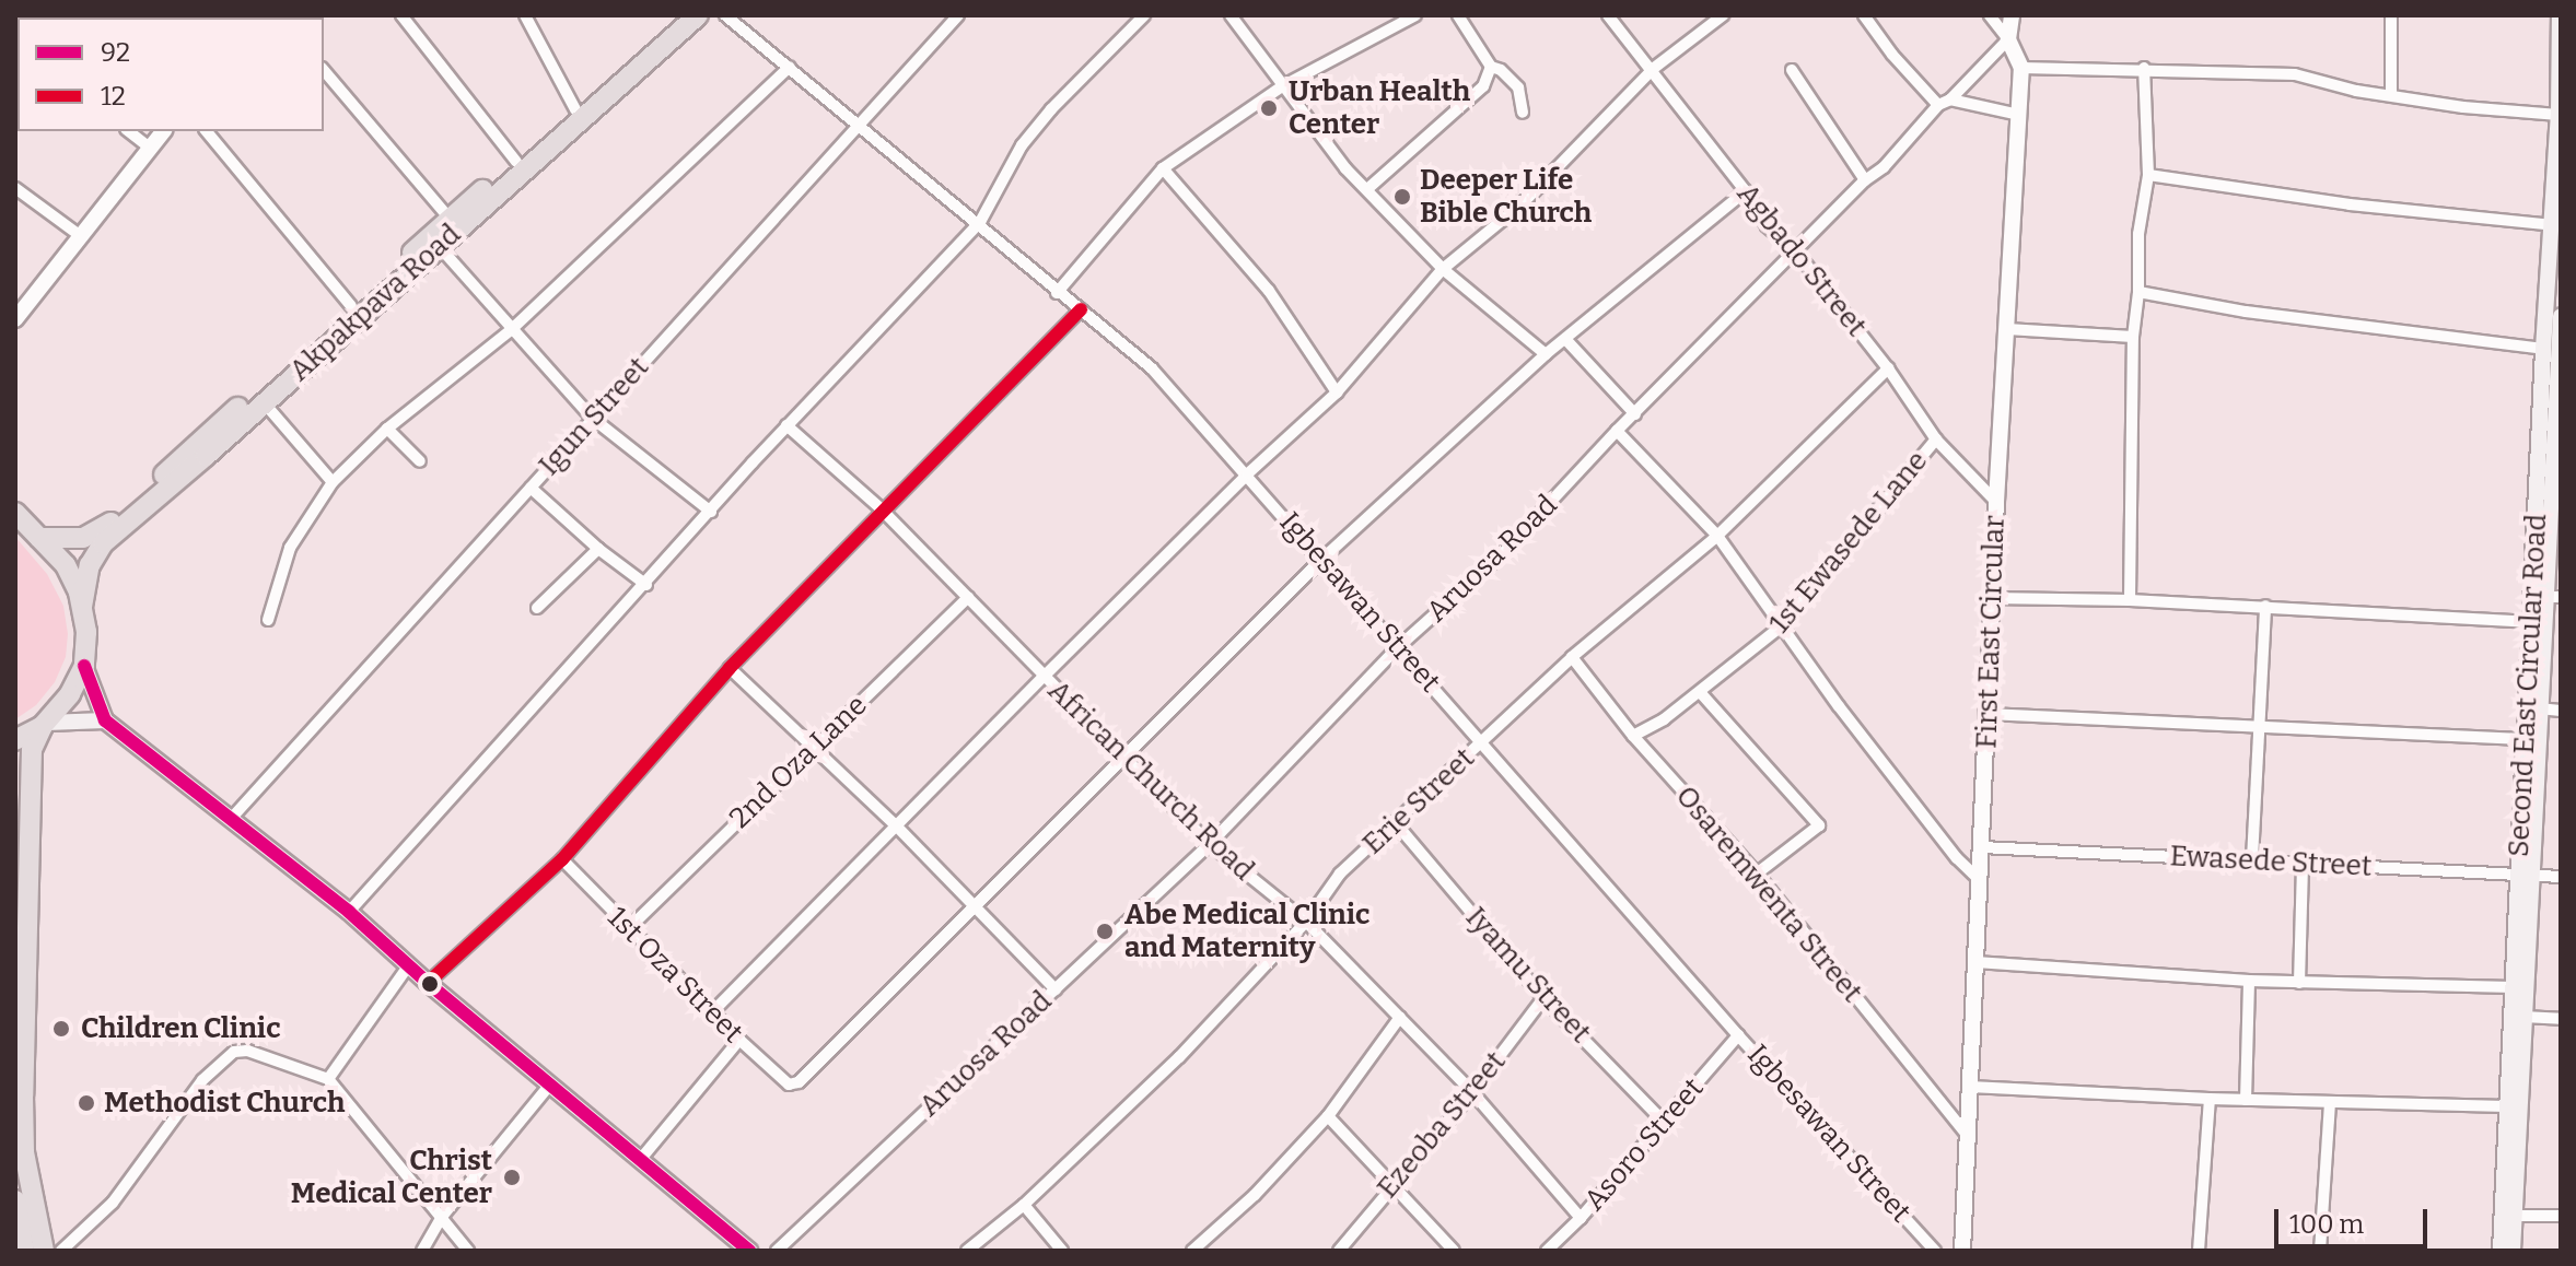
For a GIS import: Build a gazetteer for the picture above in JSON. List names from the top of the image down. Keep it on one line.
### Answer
{"streets":{"highway":["Akpakpava Road"],"main road":["Second East Circular Road"],"street":["Agbado Street","Igun Street","1st Ewasede Lane","Aruosa Road","Igbesawan Street","First East Circular","2nd Oza Lane","African Church Road","Erie Street","Ewasede Street","Osaremwenta Street","1st Oza Street","Iyamu Street","Ezeoba Street","Asoro Street"]},"crossings":[["Agbado Street","1st Ewasede Lane"],["Agbado Street","Aruosa Road"],["Agbado Street","First East Circular"],["Agbado Street","Erie Street"],["Igun Street","Igbesawan Street"],["1st Ewasede Lane","Osaremwenta Street"],["Aruosa Road","Igbesawan Street"],["Aruosa Road","First East Circular"],["Aruosa Road","African Church Road"],["Igbesawan Street","Erie Street"],["Igbesawan Street","Asoro Street"],["First East Circular","Ewasede Street"],["First East Circular","Osaremwenta Street"],["Second East Circular Road","Ewasede Street"],["2nd Oza Lane","African Church Road"],["2nd Oza Lane","1st Oza Street"],["African Church Road","Erie Street"],["African Church Road","Ezeoba Street"],["African Church Road","Asoro Street"],["Erie Street","Osaremwenta Street"],["Erie Street","Iyamu Street"],["Iyamu Street","Ezeoba Street"],["Iyamu Street","Asoro Street"]],"places":["Urban Health Center","Deeper Life Bible Church","Abe Medical Clinic and Maternity","Children Clinic","Methodist Church","Christ Medical Center"],"lines":["transit line 12","transit line 92"],"legend":["92","12"],"scale_bar":"100 m"}
